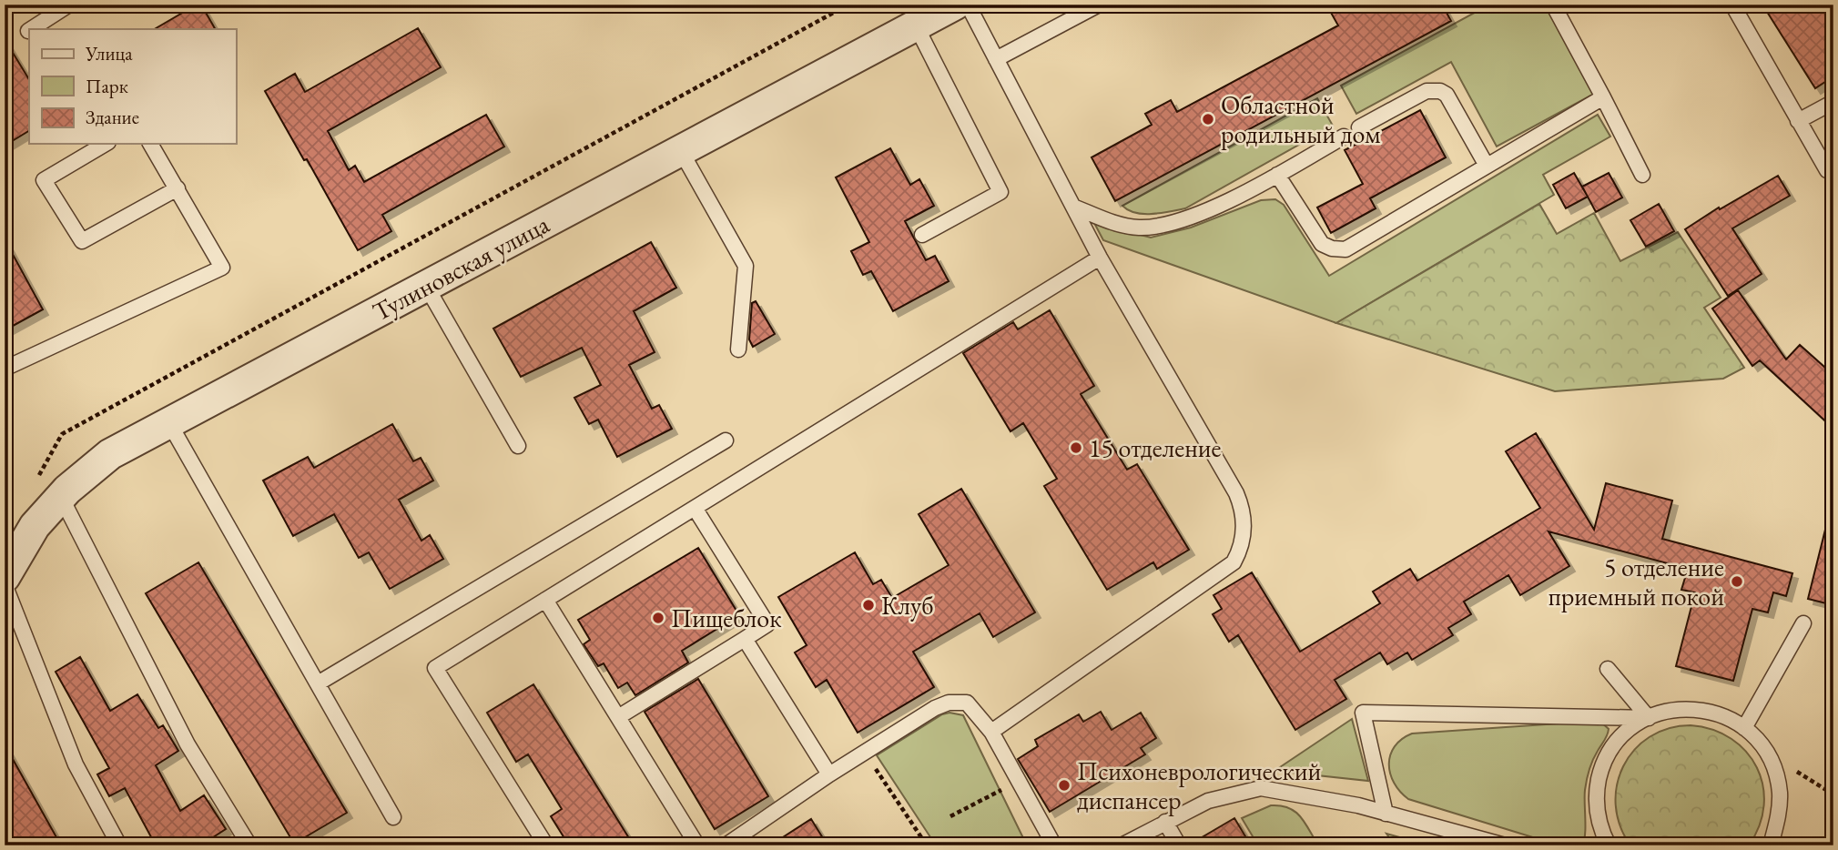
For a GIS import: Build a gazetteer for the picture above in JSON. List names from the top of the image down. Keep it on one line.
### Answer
{"streets":{"street":["Тулиновская улица"]},"places":["Областной родильный дом","15 отделение","5 отделение приемный покой","Клуб","Пищеблок","Психоневрологический диспансер"],"legend":["Улица","Парк","Здание"]}
